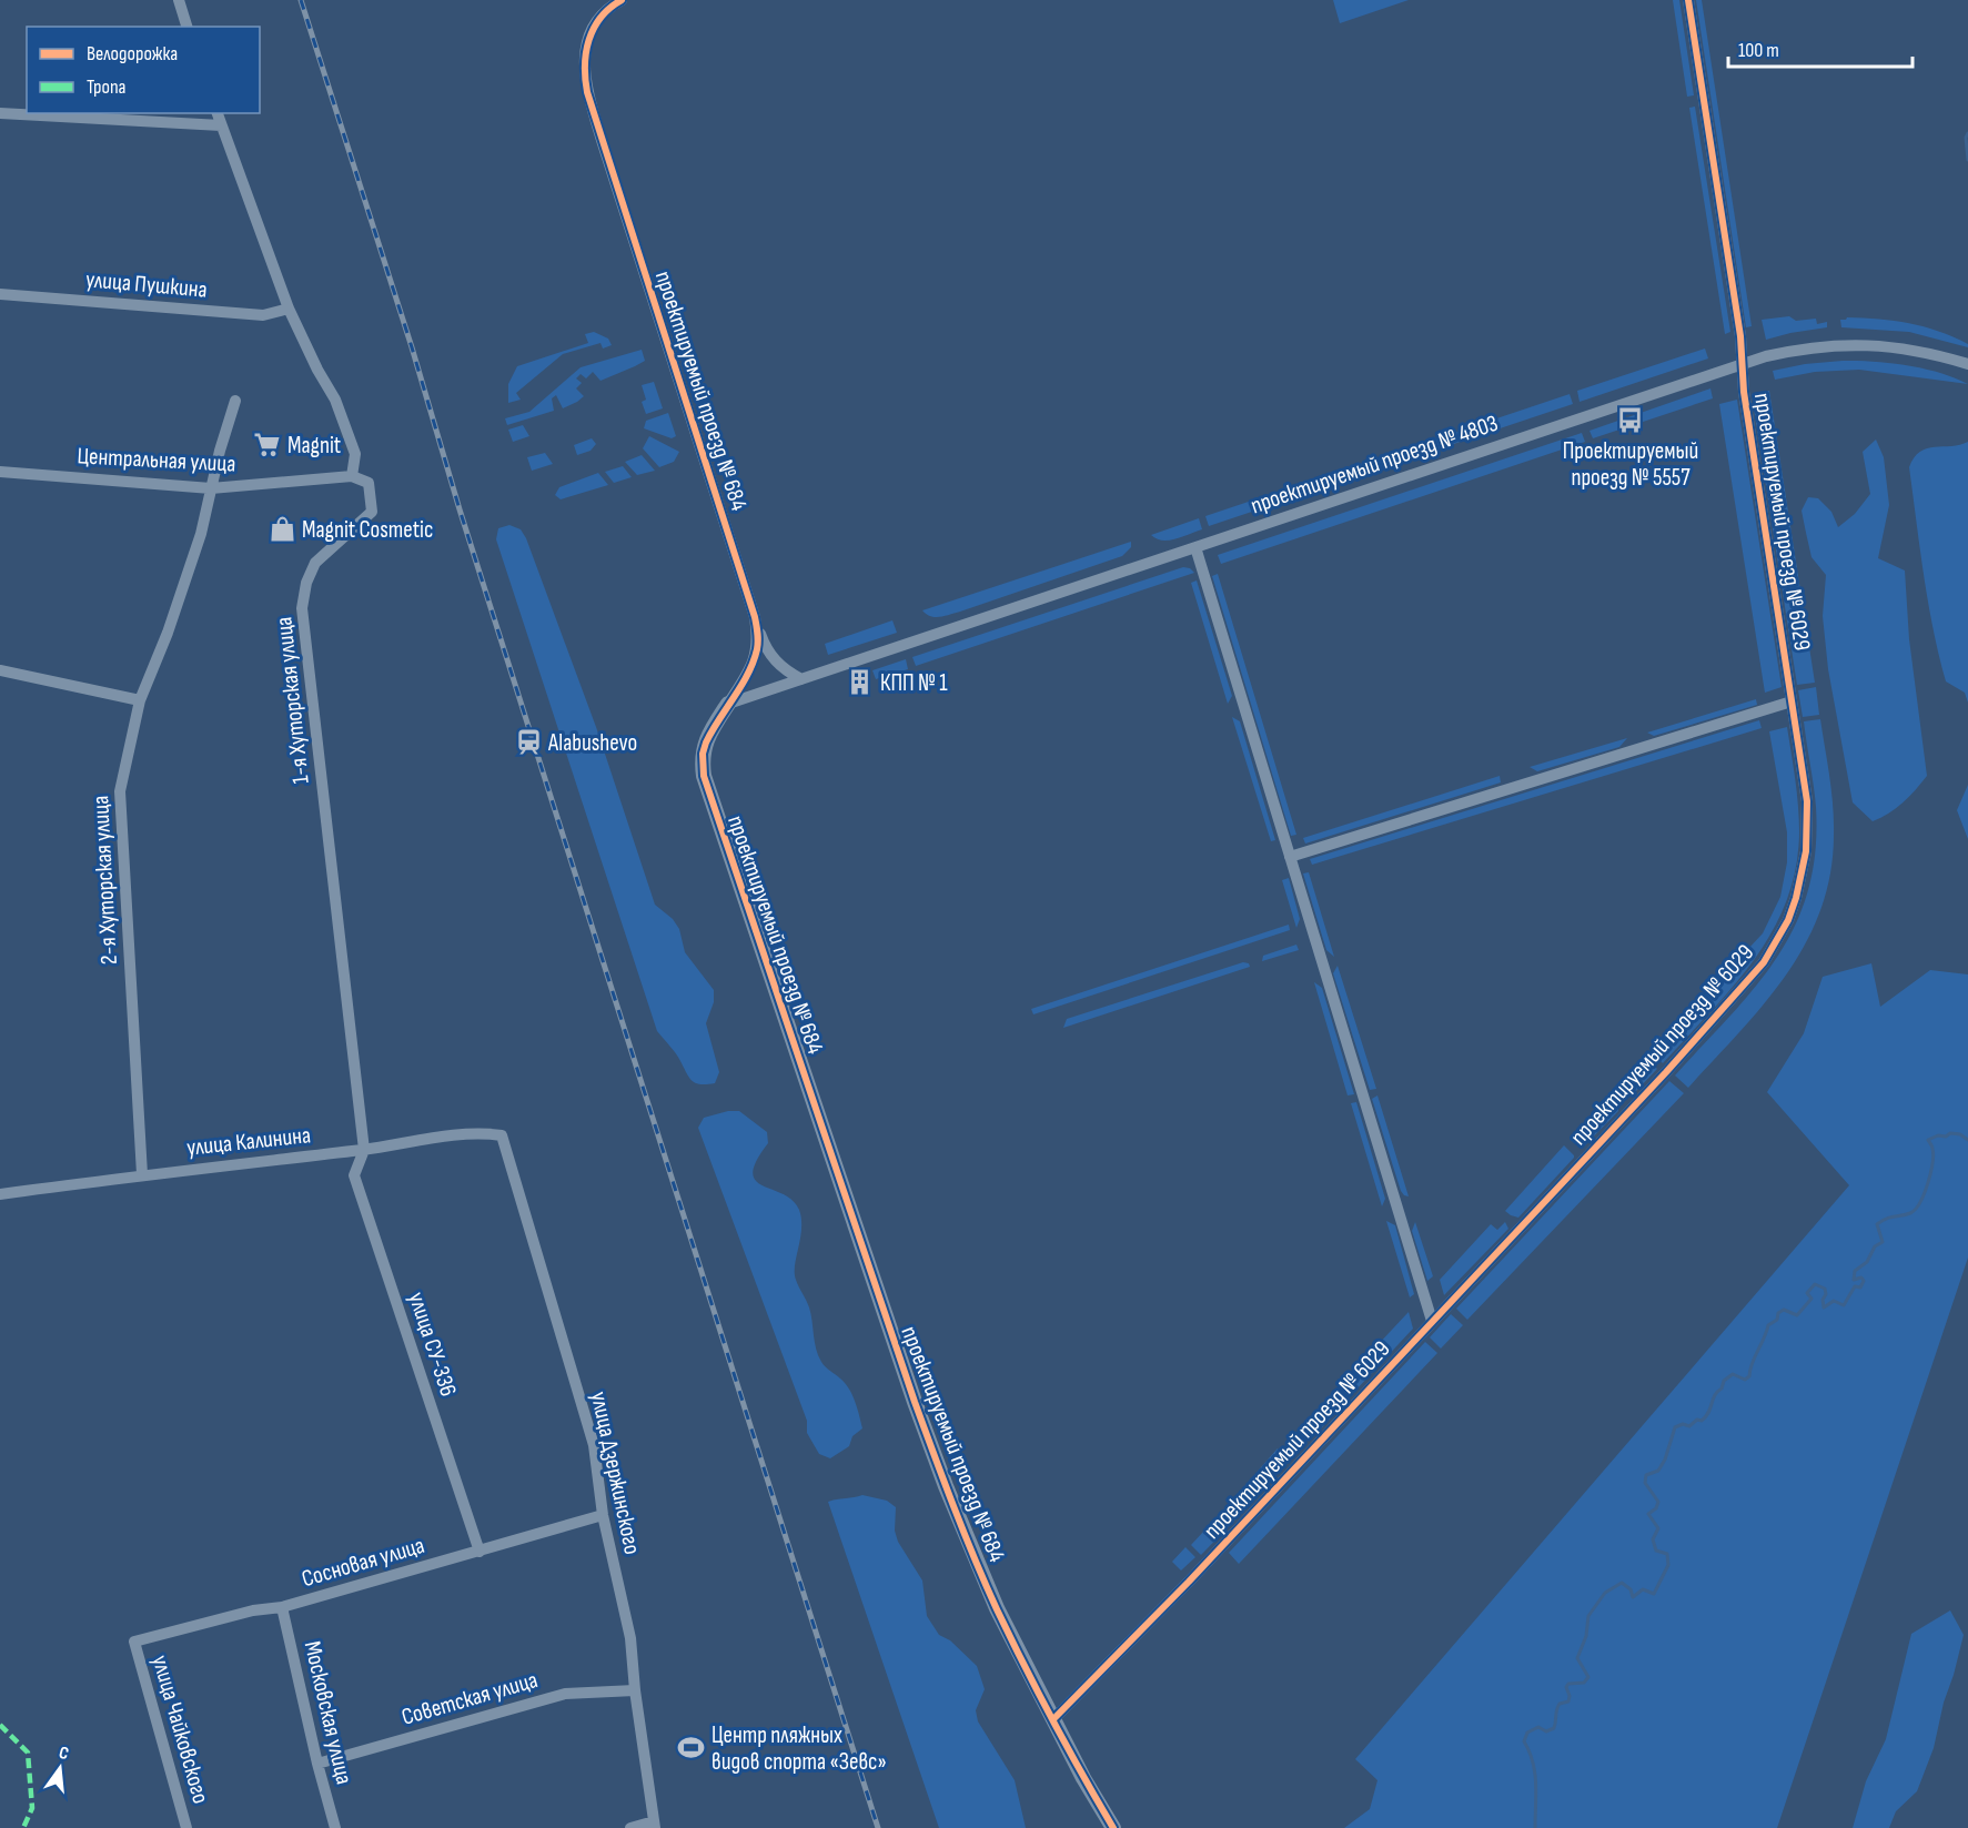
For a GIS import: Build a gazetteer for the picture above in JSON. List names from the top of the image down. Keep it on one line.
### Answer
{"streets":{"street":["улица Пушкина","проектируемый проезд № 684","Центральная улица","проектируемый проезд № 4803","проектируемый проезд № 6029","1-я Хуторская улица","2-я Хуторская улица","улица Калинина","улица СУ-336","улица Дзержинского","Сосновая улица","Советская улица","Московская улица","улица Чайковского"]},"crossings":[["проектируемый проезд № 684","проектируемый проезд № 4803"],["проектируемый проезд № 684","проектируемый проезд № 6029"],["Центральная улица","1-я Хуторская улица"],["Центральная улица","2-я Хуторская улица"],["проектируемый проезд № 4803","проектируемый проезд № 6029"],["1-я Хуторская улица","улица Калинина"],["1-я Хуторская улица","улица СУ-336"],["2-я Хуторская улица","улица Калинина"],["улица Калинина","улица СУ-336"],["улица Калинина","улица Дзержинского"],["улица СУ-336","Сосновая улица"],["улица Дзержинского","Сосновая улица"],["улица Дзержинского","Советская улица"],["Сосновая улица","Московская улица"],["Сосновая улица","улица Чайковского"],["Советская улица","Московская улица"]],"places":{"bus stop":["Проектируемый проезд № 5557"],"supermarket":["Magnit"],"shop":["Magnit Cosmetic"],"building":["КПП № 1"],"station":["Alabushevo"],"sports":["Центр пляжных видов спорта «Зевс»"]},"legend":["Велодорожка","Тропа"],"scale_bar":"100 m","north":"top"}
